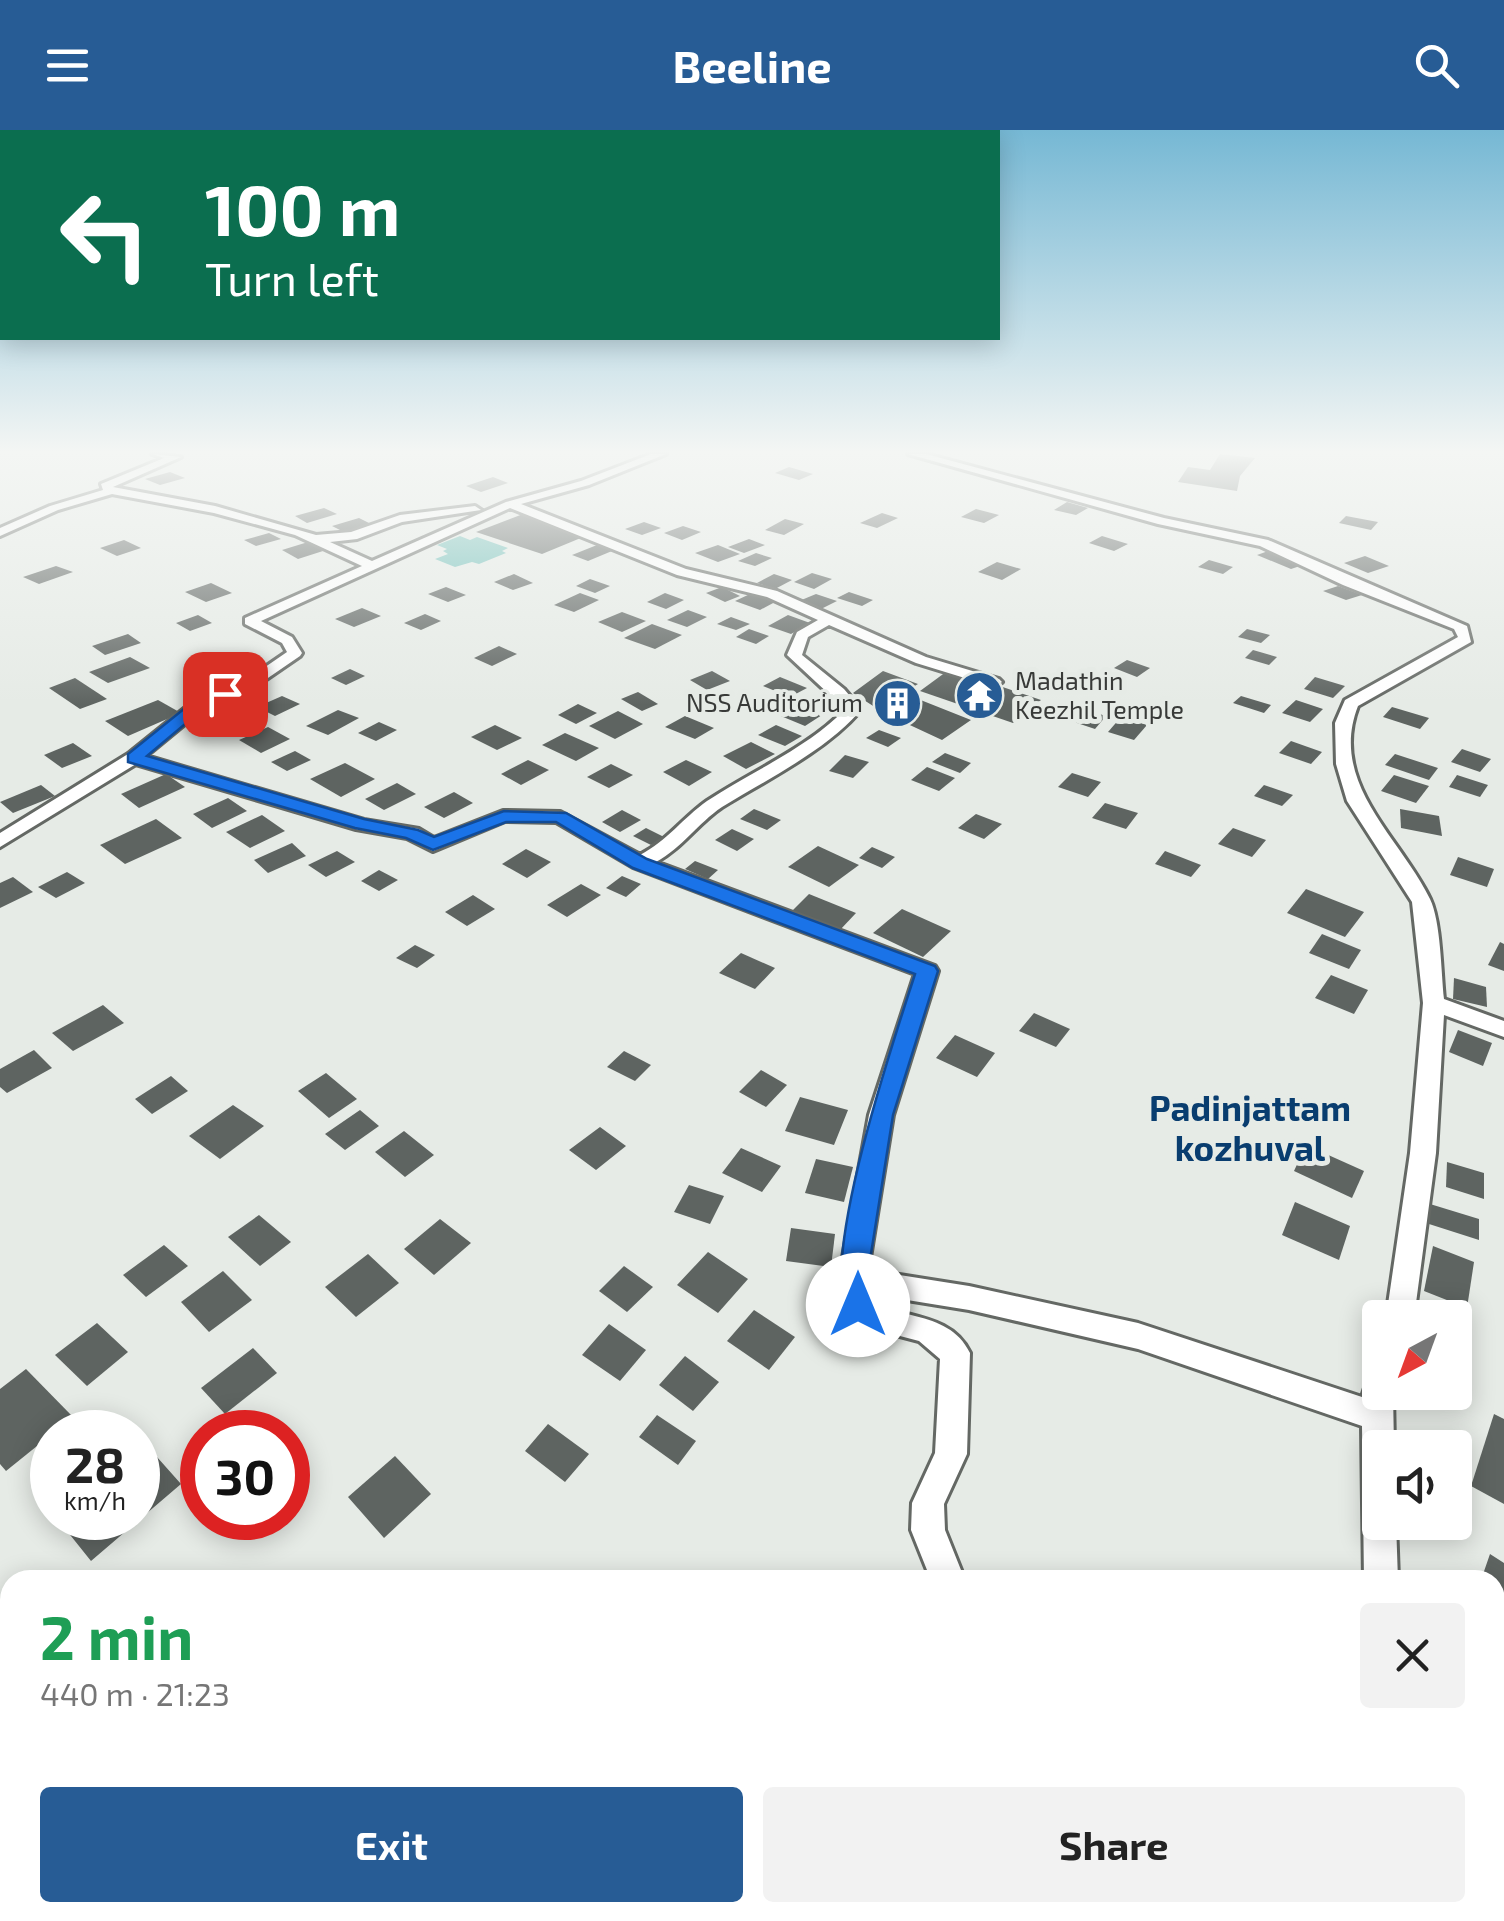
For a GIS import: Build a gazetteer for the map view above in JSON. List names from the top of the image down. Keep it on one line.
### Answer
{"districts":["Padinjattam kozhuval"],"places":{"temple":["Madathin Keezhil Temple"],"building":["NSS Auditorium"]},"north":"bottom left","page":{"header":"Beeline","turn":["100 m","Turn left"],"speed":"28 km/h","limit":"30","heading":["2 min","440 m · 21:23"],"buttons":["Exit","Share"]}}
